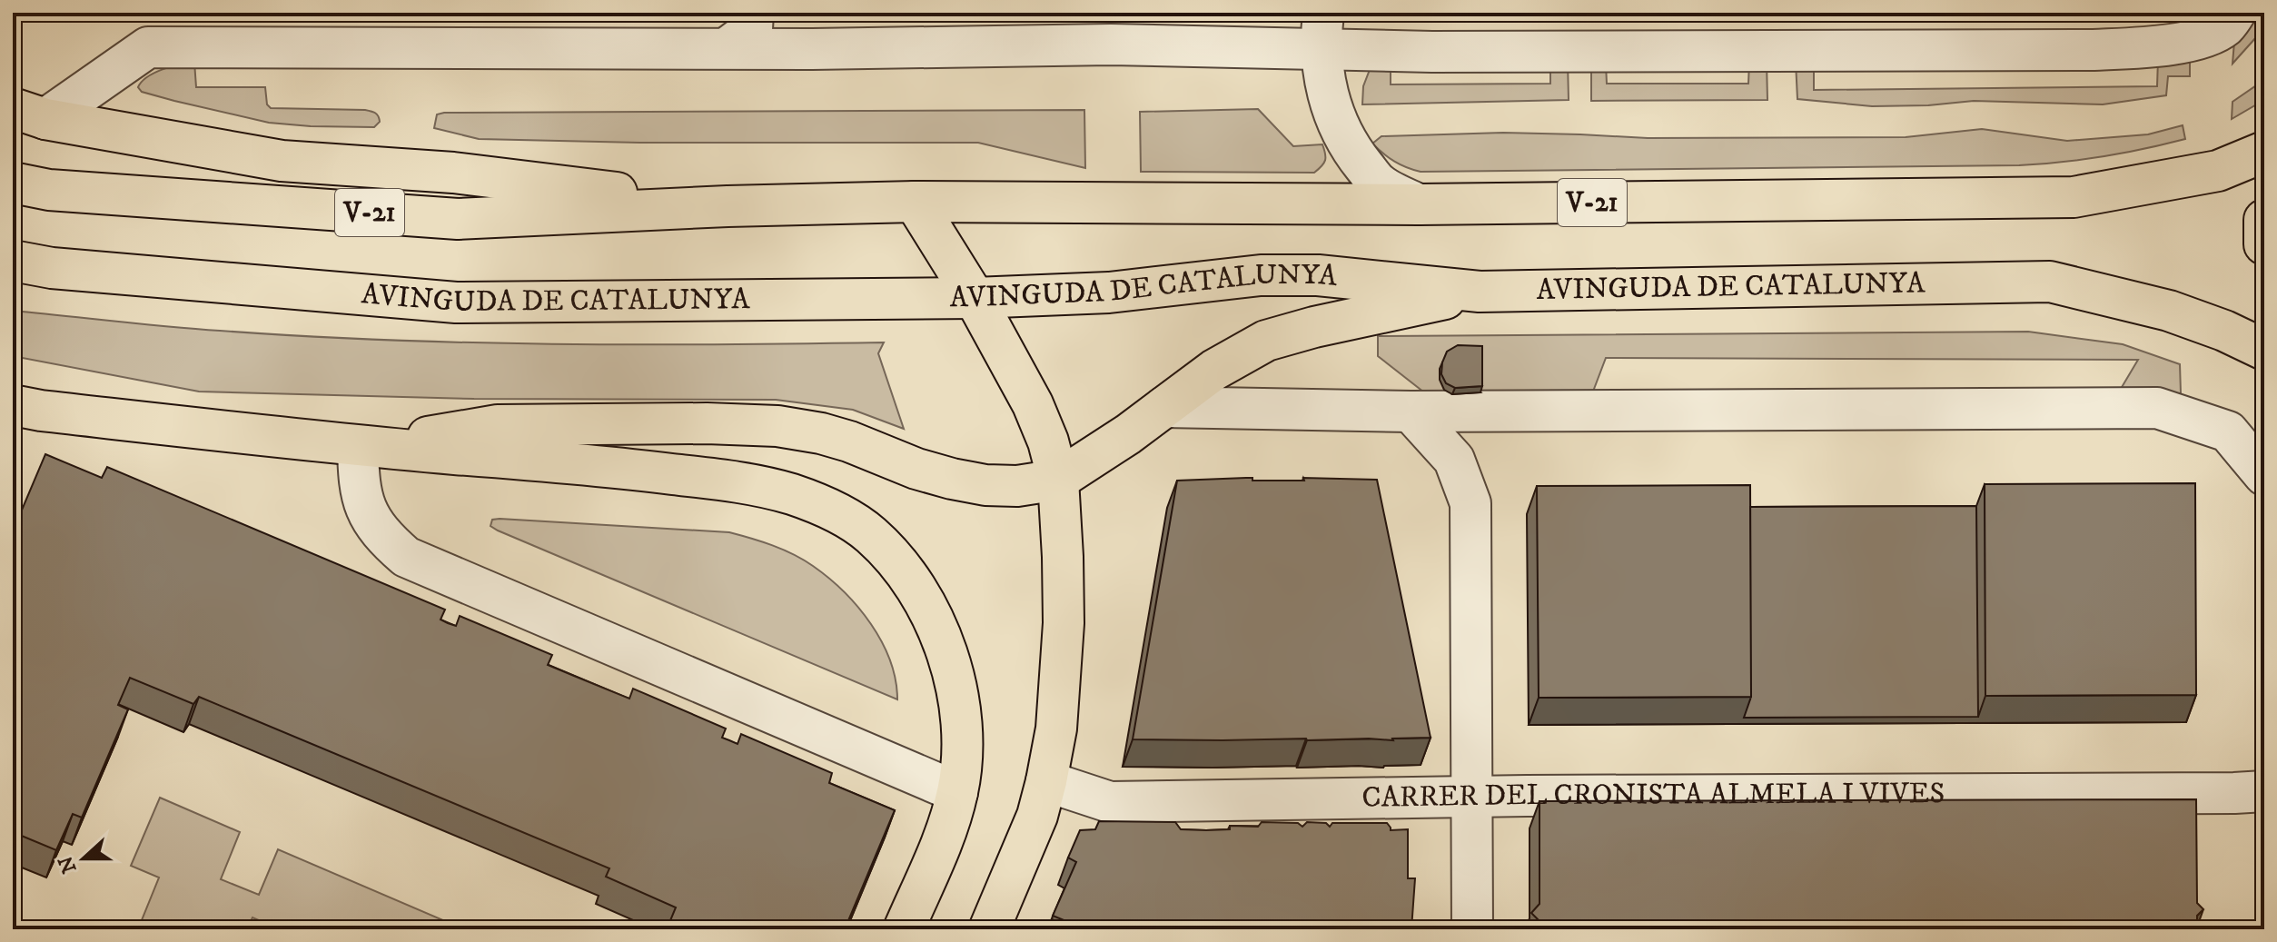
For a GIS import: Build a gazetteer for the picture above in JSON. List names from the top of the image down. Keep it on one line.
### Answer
{"streets":{"main road":["V-21","AVINGUDA DE CATALUNYA"],"street":["CARRER DEL CRONISTA ALMELA I VIVES"]},"north":"left"}
